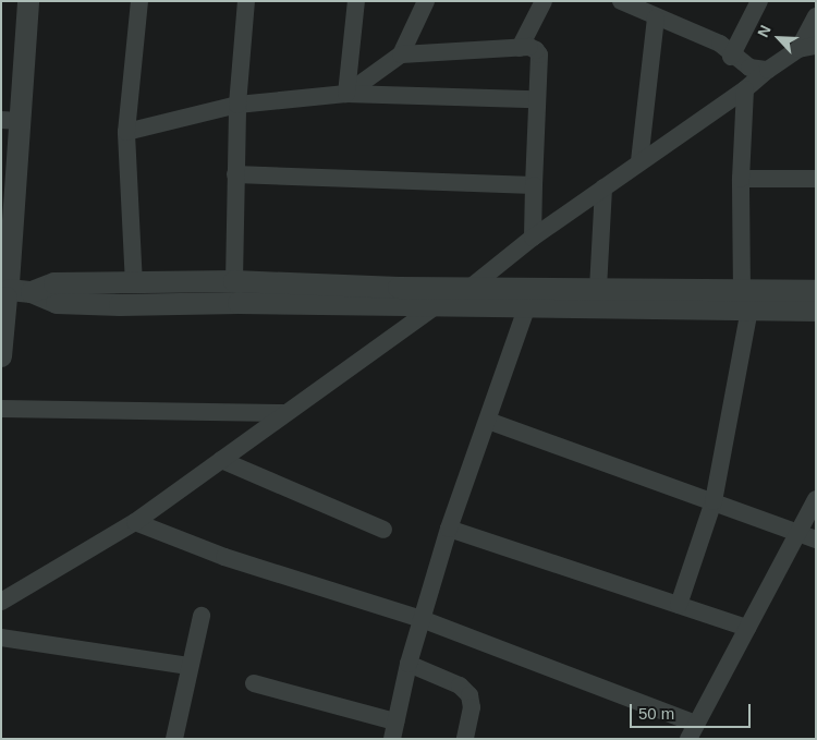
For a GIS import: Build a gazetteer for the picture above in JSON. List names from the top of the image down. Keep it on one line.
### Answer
{"scale_bar":"50 m","north":"top left"}
